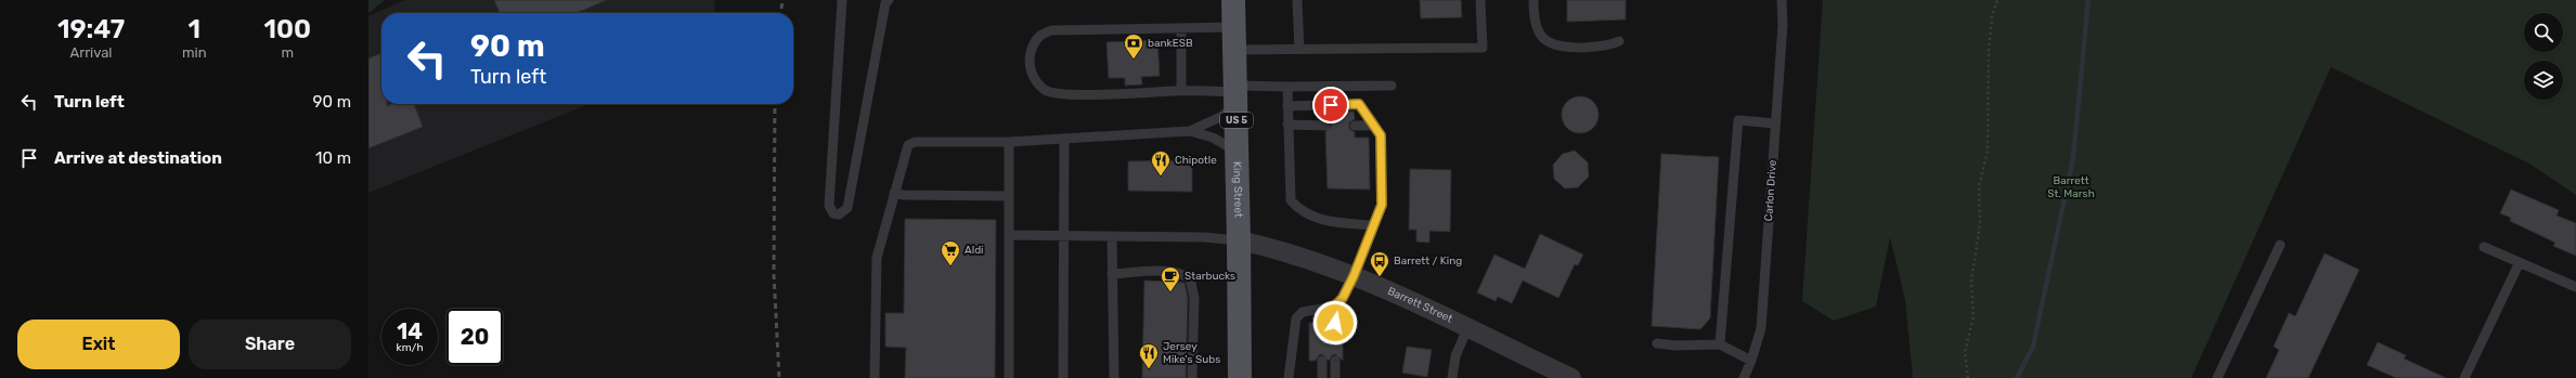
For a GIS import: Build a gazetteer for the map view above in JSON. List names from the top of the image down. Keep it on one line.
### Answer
{"streets":{"main road":["US 5","King Street"],"street":["Barrett Street"],"lane":["Carlon Drive"]},"crossings":[["King Street","Barrett Street"]],"parks":["Barrett St. Marsh"],"places":{"bank":["bankESB"],"restaurant":["Chipotle","Jersey Mike's Subs"],"supermarket":["Aldi"],"bus stop":["Barrett / King"],"cafe":["Starbucks"]},"page":{"eta":["19:47","Arrival","1","min","100","m"],"turn":["90 m","Turn left"],"list":[{"name":"Turn left","value":"90 m"},{"name":"Arrive at destination","value":"10 m"}],"speed":"14 km/h","limit":"20","buttons":["Exit","Share"]}}
